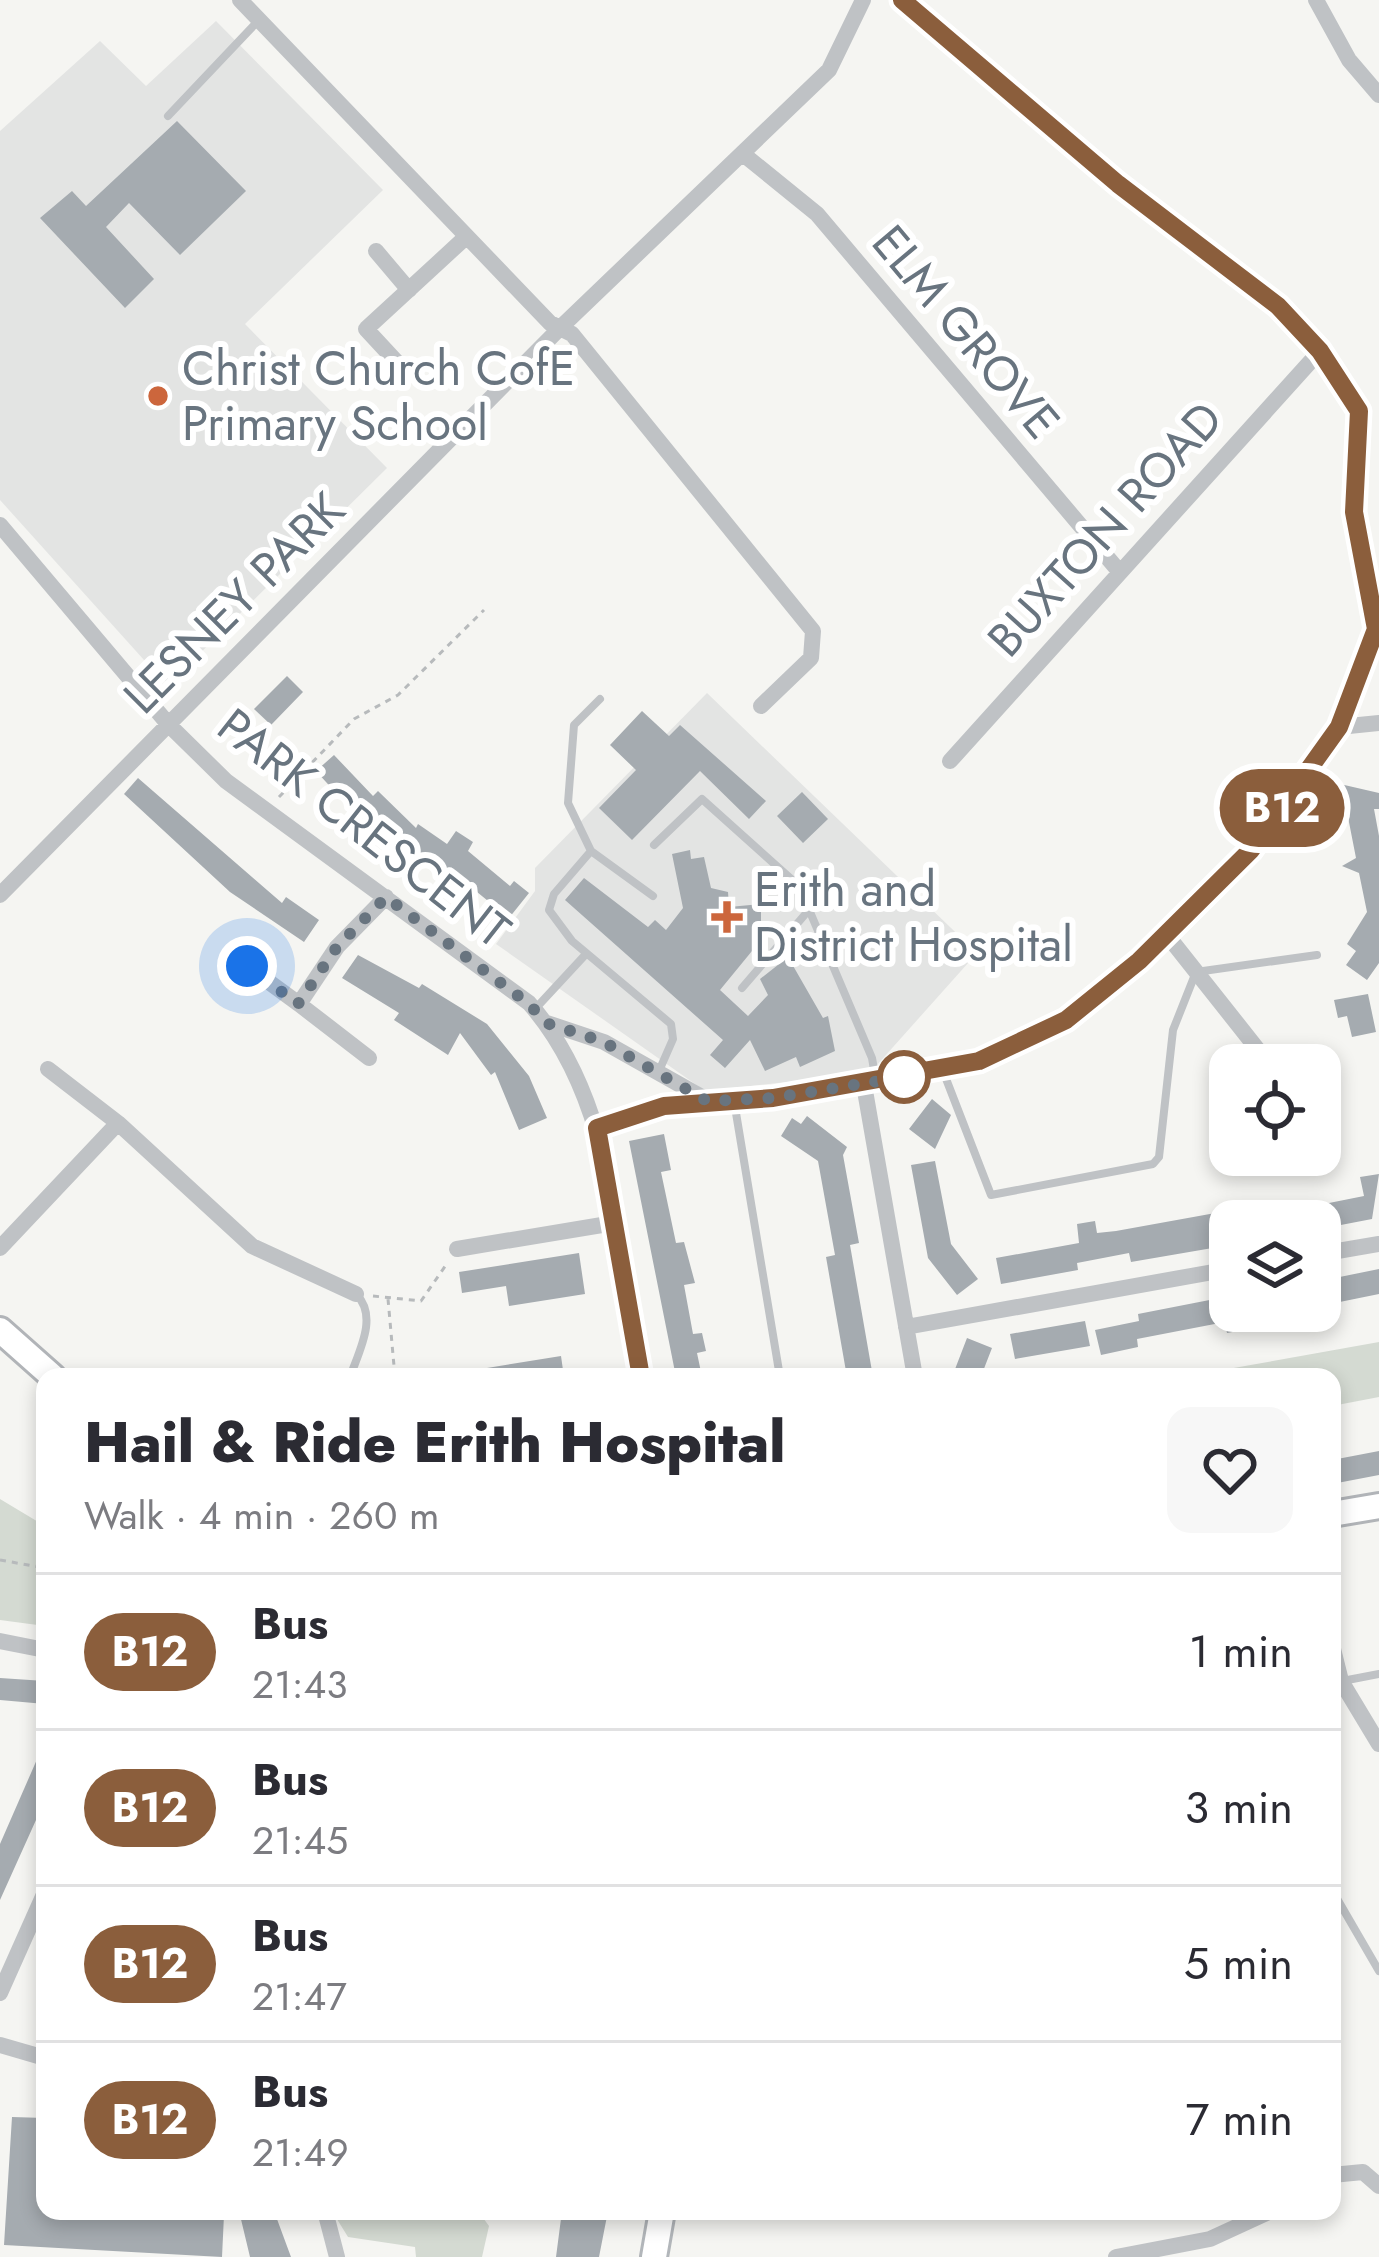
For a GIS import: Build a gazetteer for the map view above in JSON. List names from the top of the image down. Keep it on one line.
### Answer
{"streets":{"street":["ELM GROVE","BUXTON ROAD","LESNEY PARK","PARK CRESCENT"]},"crossings":[["ELM GROVE","BUXTON ROAD"],["ELM GROVE","LESNEY PARK"],["LESNEY PARK","PARK CRESCENT"]],"places":{"other":["Christ Church CofE Primary School"],"health":["Erith and District Hospital"]},"lines":["bus line B12"],"page":{"on_map":"B12","heading":["Hail & Ride Erith Hospital","Walk · 4 min · 260 m"],"list":[{"mark":"B12","name":"Bus","note":"21:43","value":"1 min"},{"mark":"B12","name":"Bus","note":"21:45","value":"3 min"},{"mark":"B12","name":"Bus","note":"21:47","value":"5 min"},{"mark":"B12","name":"Bus","note":"21:49","value":"7 min"}]}}
